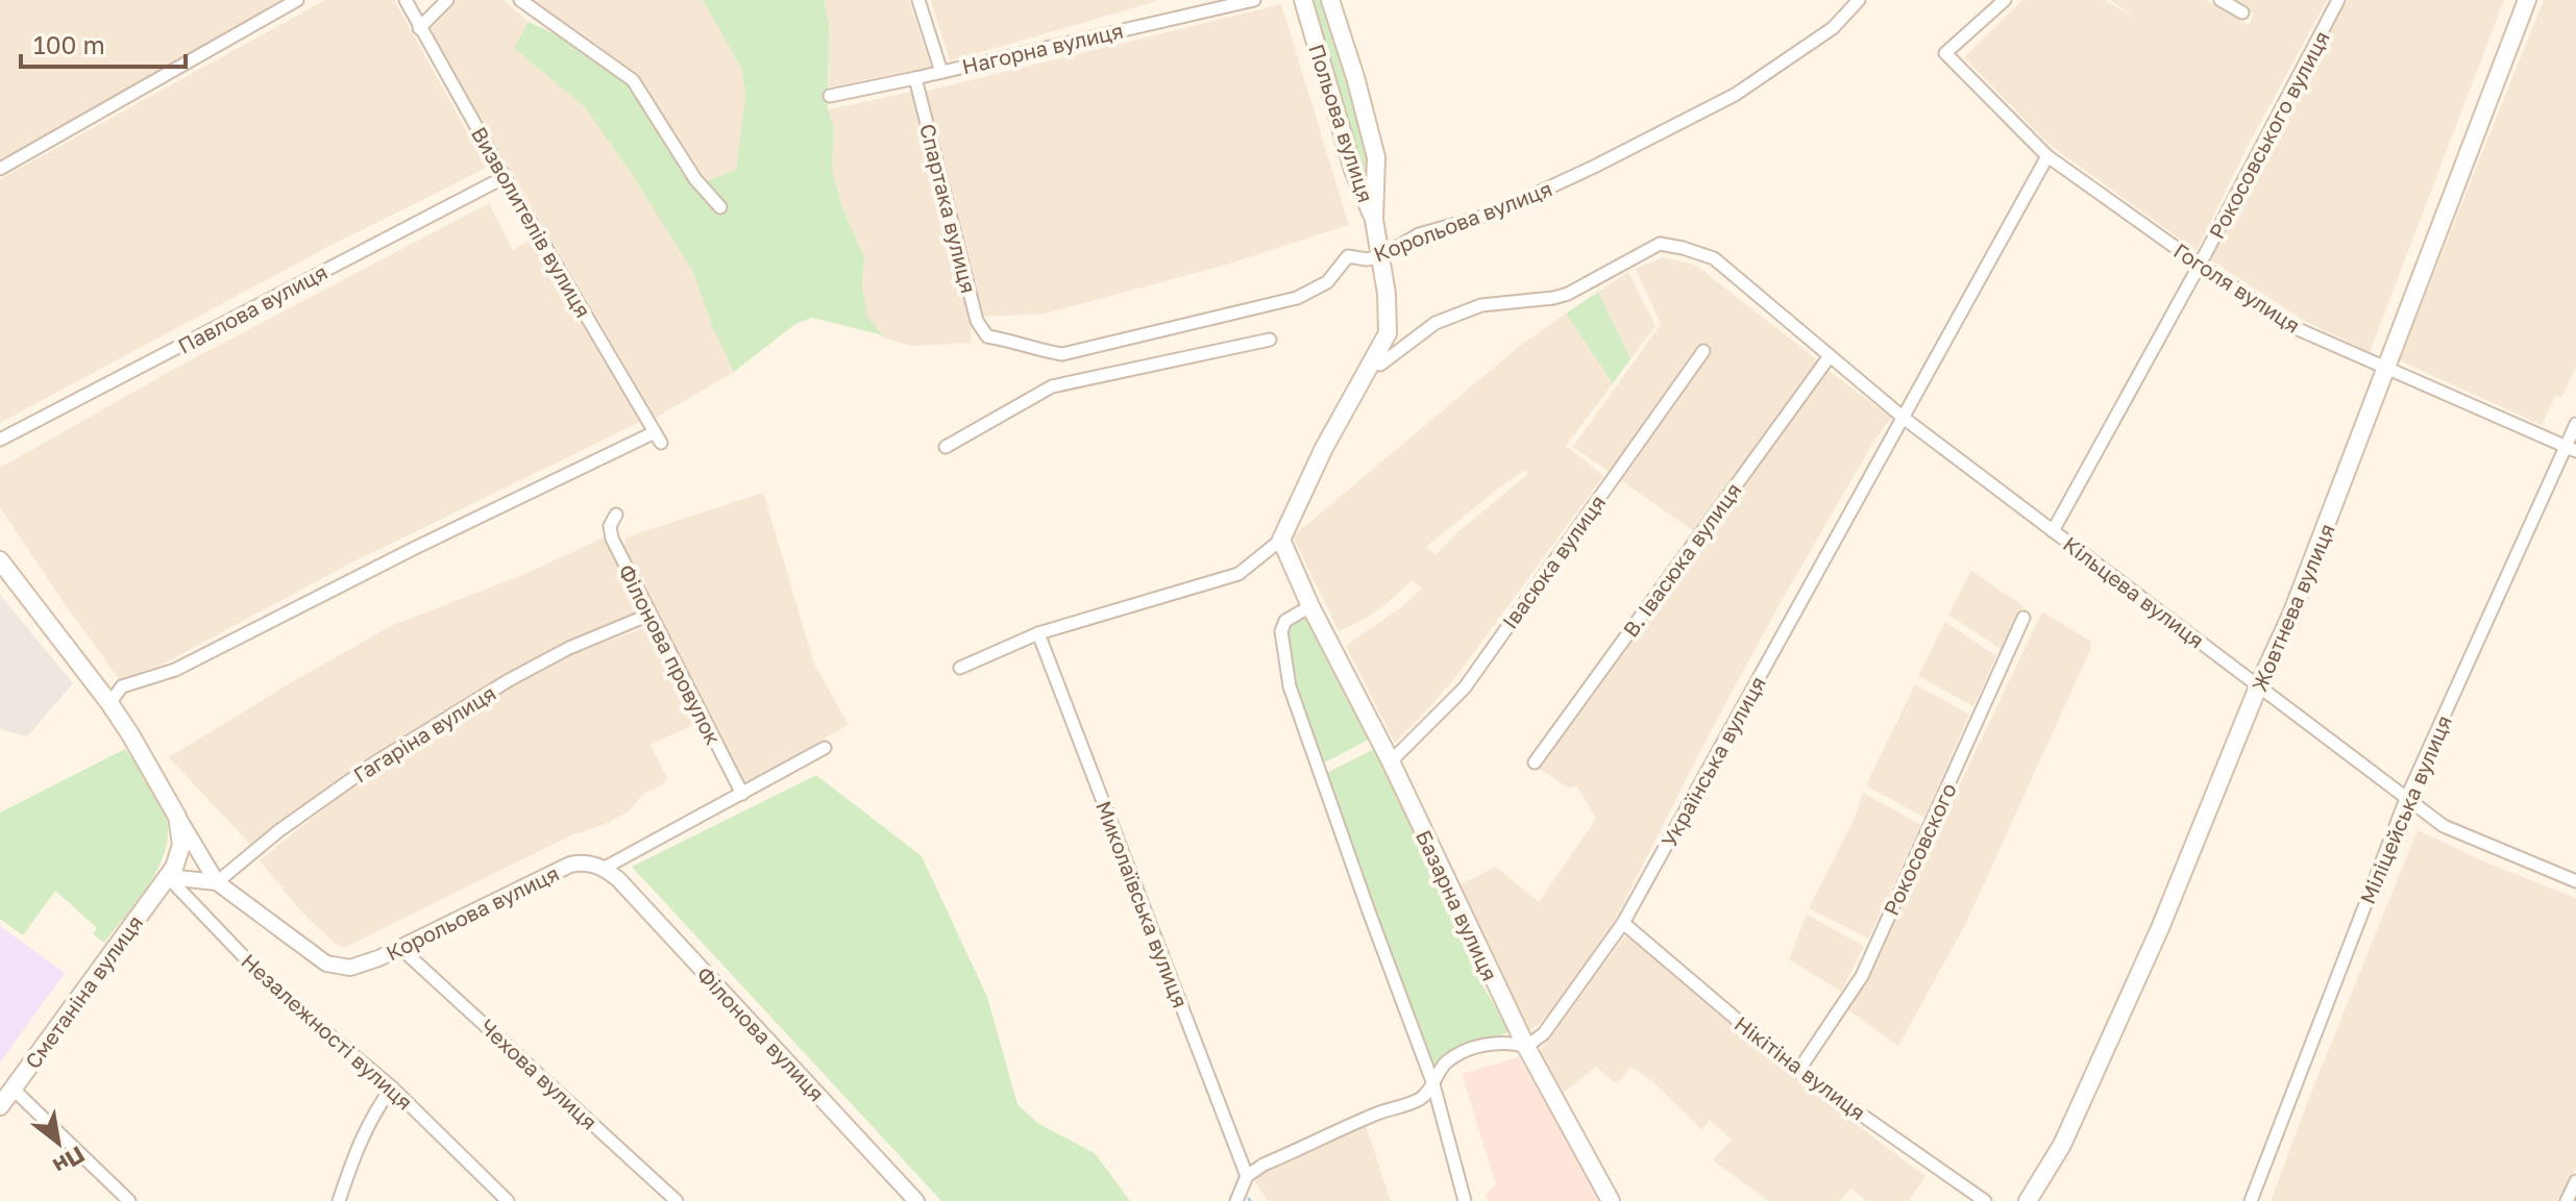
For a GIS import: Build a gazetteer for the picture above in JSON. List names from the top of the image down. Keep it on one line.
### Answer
{"streets":{"main road":["Польова вулиця","Жовтнева вулиця","Базарна вулиця","Сметаніна вулиця"],"street":["Нагорна вулиця","Рокосовського вулиця","Спартака вулиця","Корольова вулиця","Визволителів вулиця","Гоголя вулиця","Павлова вулиця","В. Івасюка вулиця","Івасюка вулиця","Кільцева вулиця","Філонова провулок","Гагаріна вулиця","Українська вулиця","Міліцейська вулиця","Рокосовского","Миколаївська вулиця","Незалежності вулиця","Філонова вулиця","Нікітіна вулиця","Чехова вулиця"]},"crossings":[["Нагорна вулиця","Спартака вулиця"],["Рокосовського вулиця","Гоголя вулиця"],["Рокосовського вулиця","Кільцева вулиця"],["Спартака вулиця","Корольова вулиця"],["Корольова вулиця","Філонова провулок"],["Корольова вулиця","Гагаріна вулиця"],["Корольова вулиця","Філонова вулиця"],["Корольова вулиця","Чехова вулиця"],["Визволителів вулиця","Павлова вулиця"],["Гоголя вулиця","Жовтнева вулиця"],["Гоголя вулиця","Українська вулиця"],["Гоголя вулиця","Міліцейська вулиця"],["В. Івасюка вулиця","Кільцева вулиця"],["Івасюка вулиця","Базарна вулиця"],["Кільцева вулиця","Жовтнева вулиця"],["Кільцева вулиця","Українська вулиця"],["Кільцева вулиця","Міліцейська вулиця"],["Філонова провулок","Гагаріна вулиця"],["Українська вулиця","Базарна вулиця"],["Українська вулиця","Нікітіна вулиця"],["Рокосовского","Нікітіна вулиця"],["Сметаніна вулиця","Незалежності вулиця"]],"scale_bar":"100 m","north":"bottom right"}
